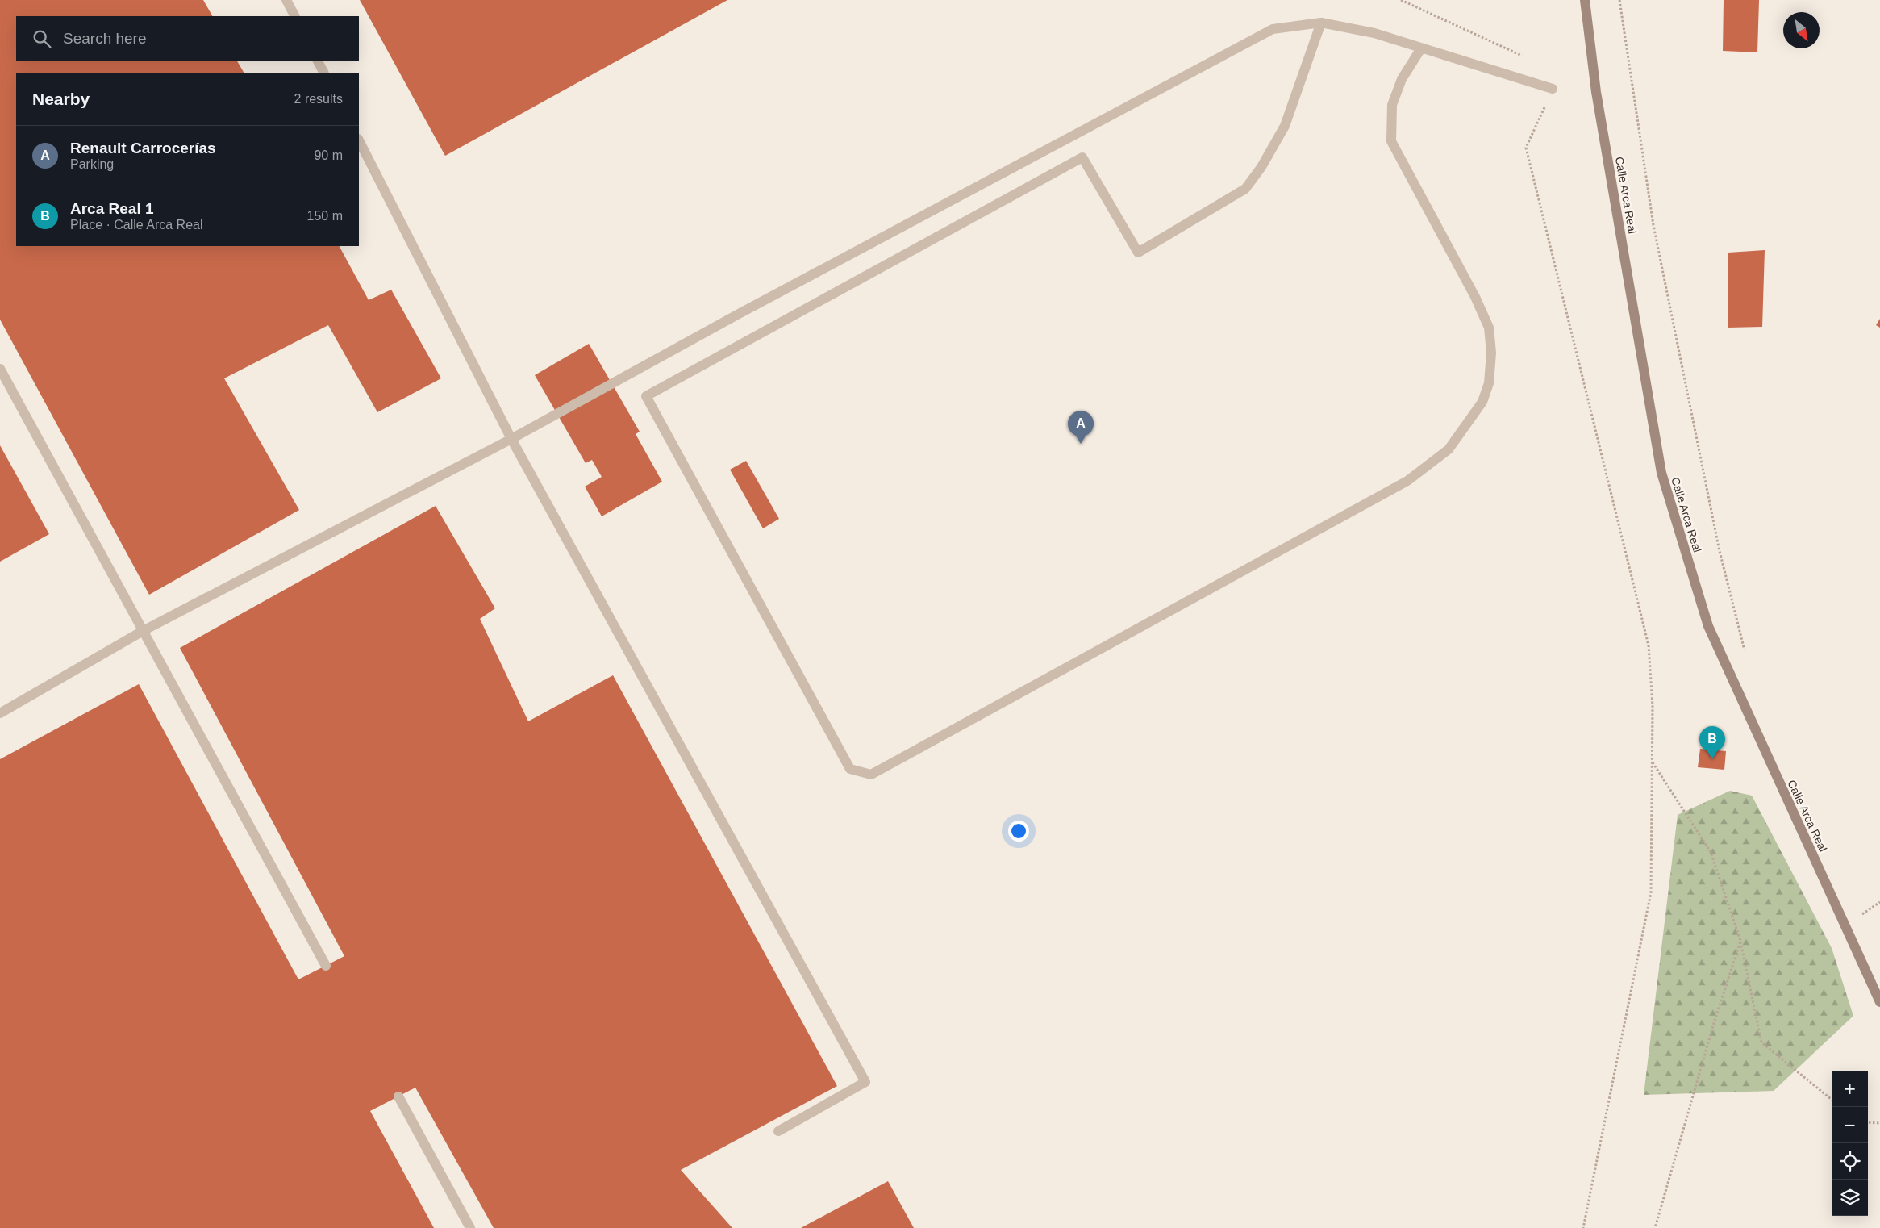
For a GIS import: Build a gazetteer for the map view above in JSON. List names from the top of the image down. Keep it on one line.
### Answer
{"streets":{"street":["Calle Arca Real"]},"north":"bottom right","page":{"search":"Search here","heading":["Nearby","2 results"],"list":[{"mark":"A","name":"Renault Carrocerías","note":"Parking","value":"90 m"},{"mark":"B","name":"Arca Real 1","note":"Place · Calle Arca Real","value":"150 m"}],"pins":["A","B"],"map_buttons":["+","−"]}}
